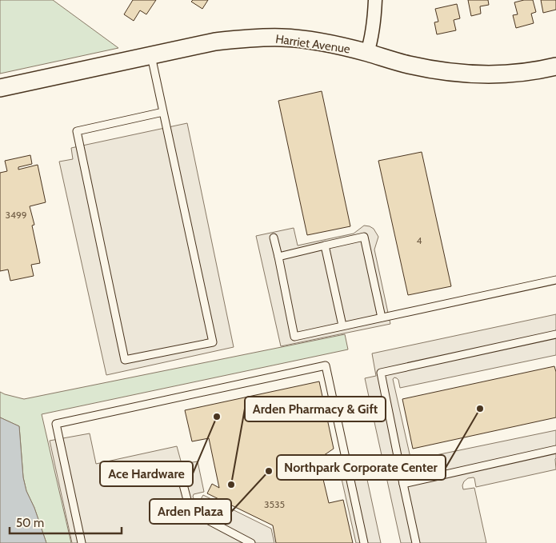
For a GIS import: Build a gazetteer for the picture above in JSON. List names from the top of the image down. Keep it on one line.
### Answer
{"streets":{"street":["Harriet Avenue"]},"places":["Northpark Corporate Center","Ace Hardware","Arden Plaza","Arden Pharmacy & Gift"],"house_numbers":["3499","4","3535"],"scale_bar":"50 m"}
